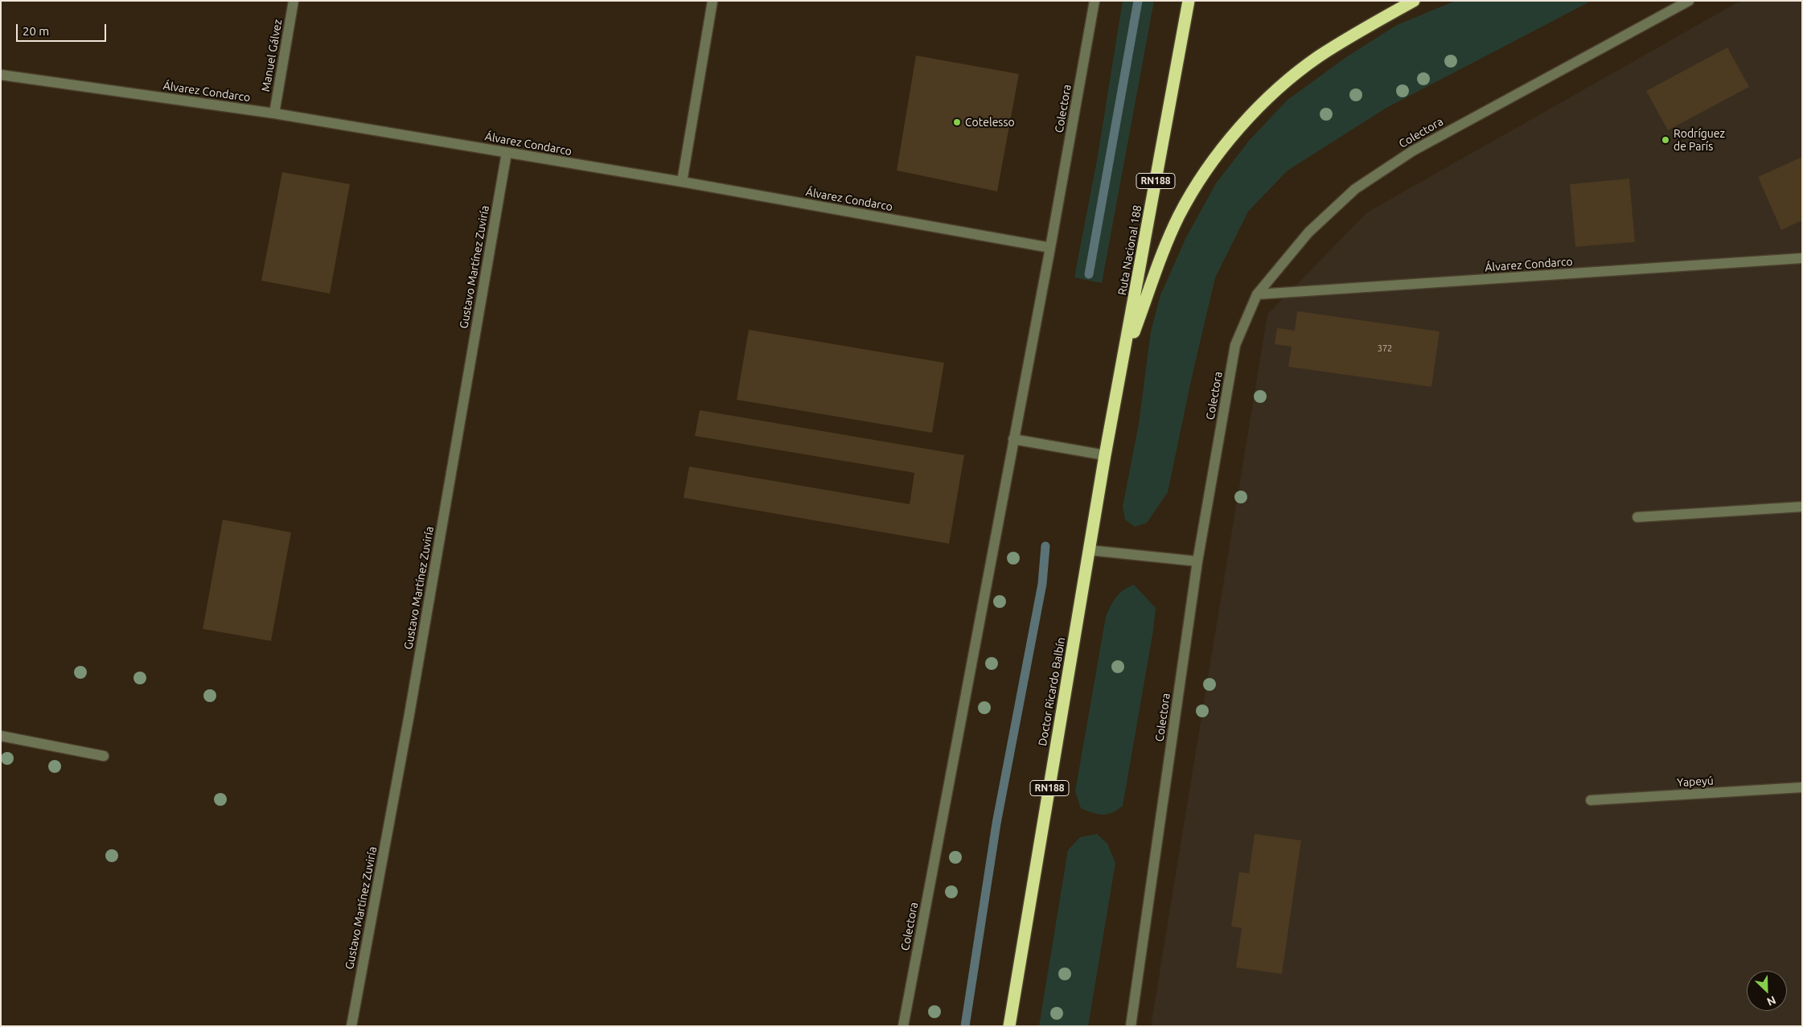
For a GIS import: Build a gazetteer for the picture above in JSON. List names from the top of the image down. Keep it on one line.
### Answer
{"streets":{"highway":["RN188","Ruta Nacional 188","Doctor Ricardo Balbín"],"street":["Manuel Gálvez","Álvarez Condarco","Colectora","Gustavo Martínez Zuviría","Yapeyú"]},"crossings":[["Manuel Gálvez","Álvarez Condarco"],["Álvarez Condarco","Colectora"],["Álvarez Condarco","Gustavo Martínez Zuviría"],["Ruta Nacional 188","Doctor Ricardo Balbín"]],"places":["Cotelesso","Rodríguez de París"],"house_numbers":["372"],"scale_bar":"20 m","north":"bottom right"}
